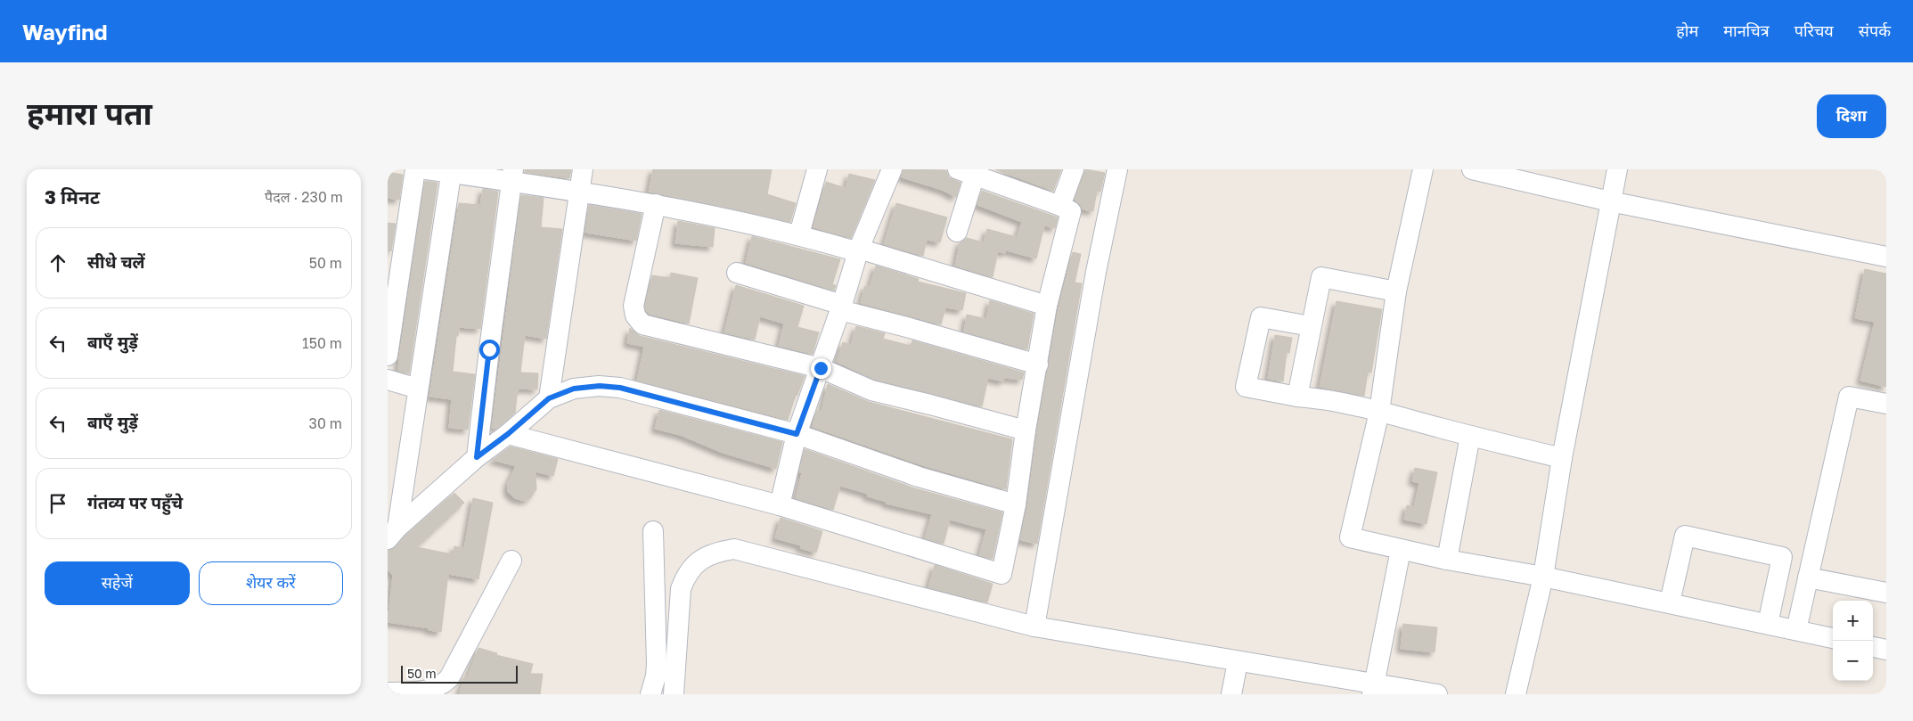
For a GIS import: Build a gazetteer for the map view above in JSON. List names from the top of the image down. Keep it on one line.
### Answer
{"scale_bar":"50 m","page":{"header":"Wayfind","nav":["होम","मानचित्र","परिचय","संपर्क"],"title":"हमारा पता","buttons":["दिशा",["सहेजें","शेयर करें"]],"heading":["3 मिनट","पैदल · 230 m"],"list":[["सीधे चलें","50 m"],["बाएँ मुड़ें","150 m"],["बाएँ मुड़ें","30 m"],"गंतव्य पर पहुँचे"],"map_buttons":["+","−"],"scale":"50 m"}}
